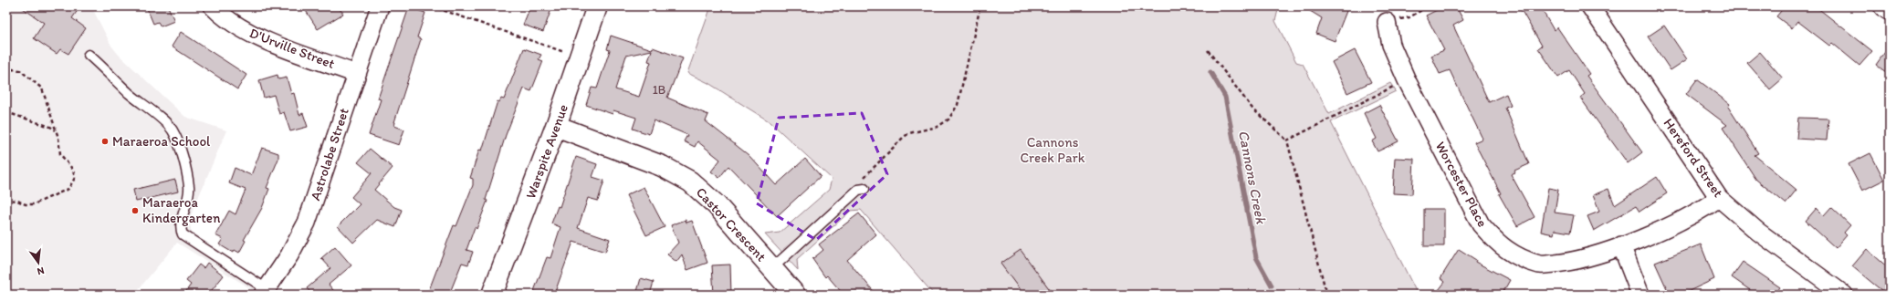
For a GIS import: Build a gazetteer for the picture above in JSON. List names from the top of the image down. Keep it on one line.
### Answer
{"streets":{"main road":["Warspite Avenue","Castor Crescent"],"street":["D'Urville Street","Astrolabe Street","Hereford Street","Worcester Place"]},"crossings":[["D'Urville Street","Astrolabe Street"],["Warspite Avenue","Castor Crescent"],["Hereford Street","Worcester Place"]],"water":["Cannons Creek"],"parks":["Cannons Creek Park"],"places":["Maraeroa School","Maraeroa Kindergarten"],"house_numbers":["1B"],"north":"bottom"}
